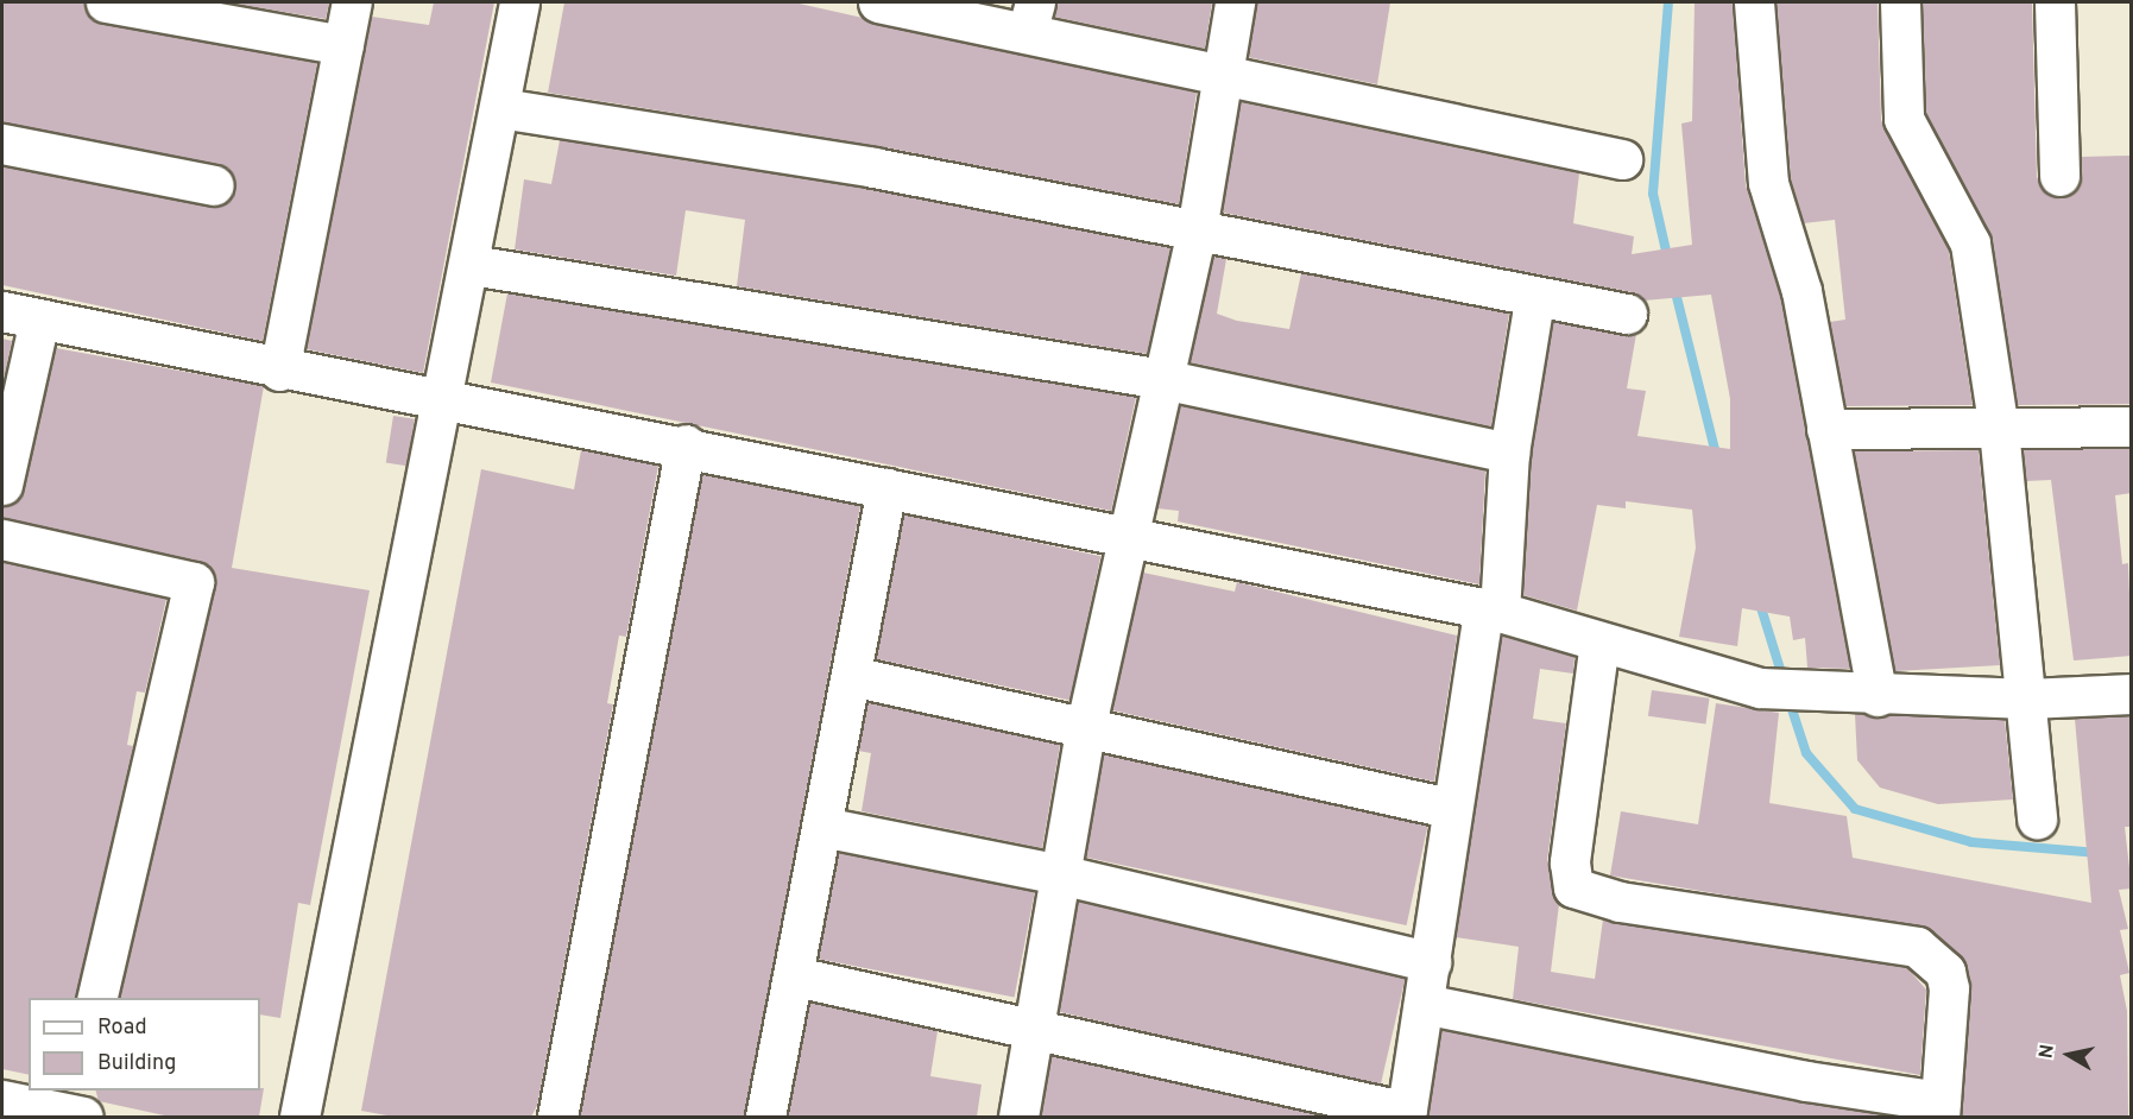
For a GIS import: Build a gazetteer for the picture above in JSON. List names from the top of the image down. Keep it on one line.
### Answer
{"legend":["Road","Building"],"north":"left"}
